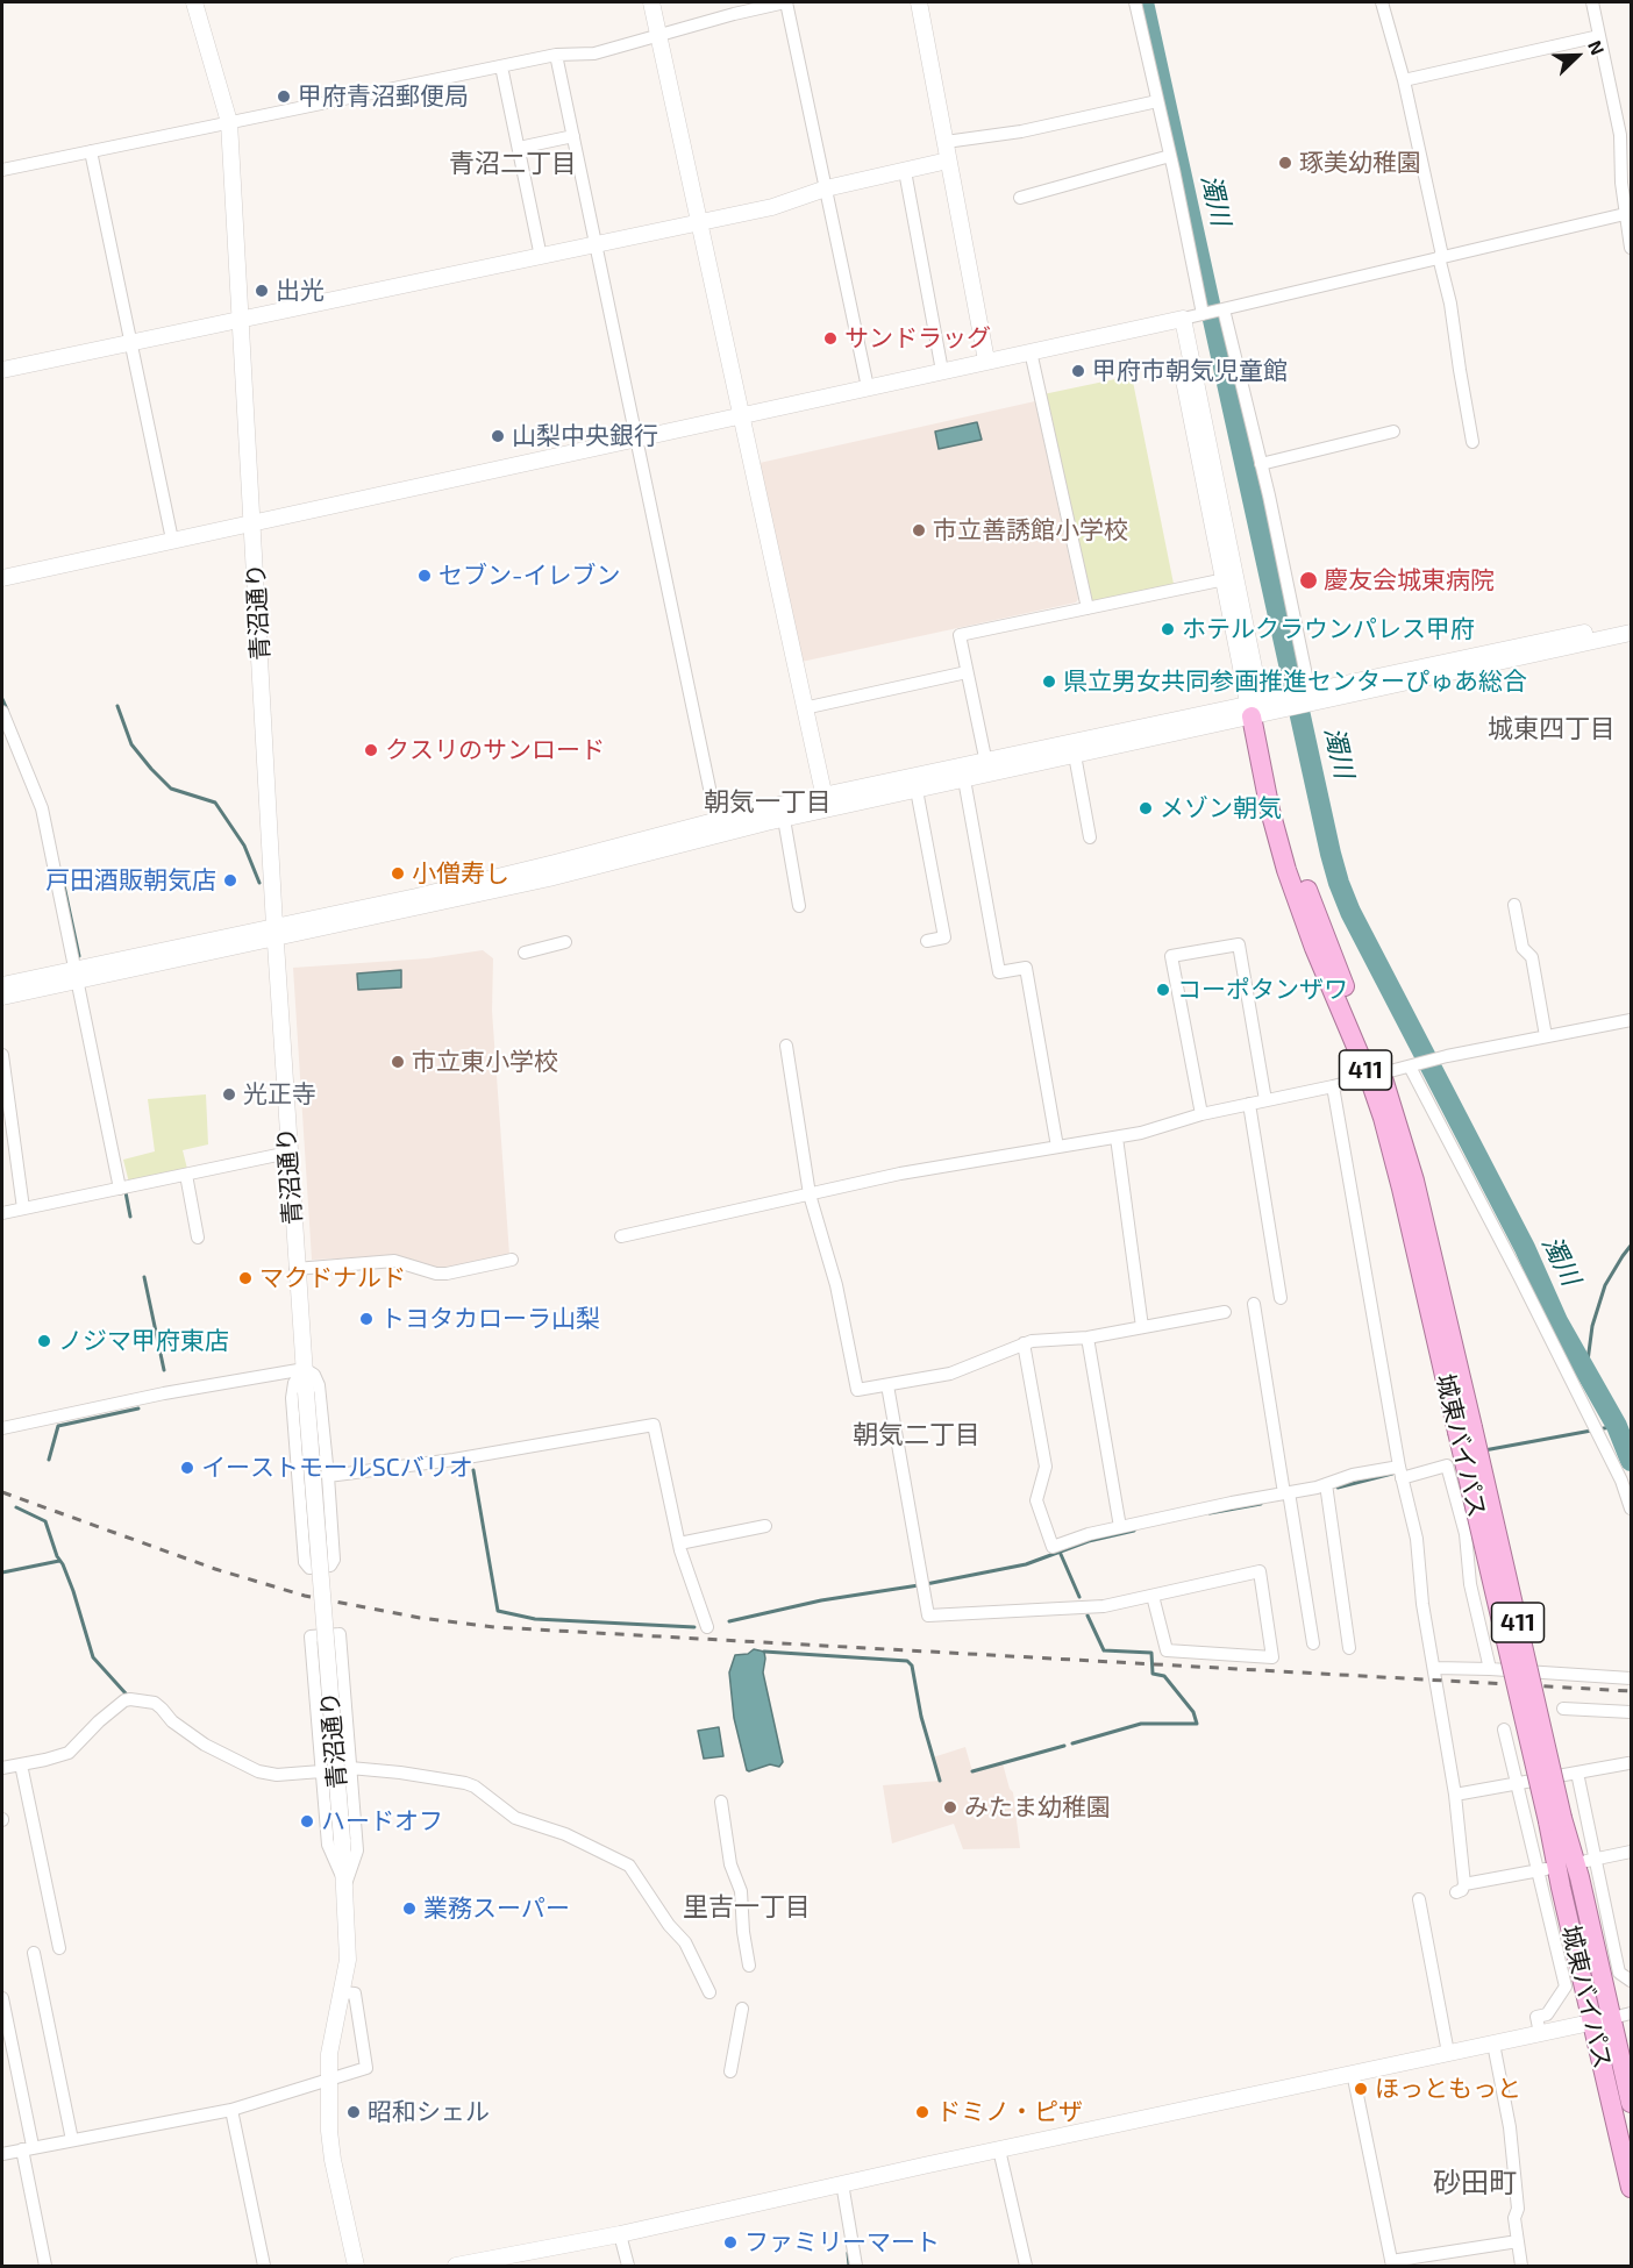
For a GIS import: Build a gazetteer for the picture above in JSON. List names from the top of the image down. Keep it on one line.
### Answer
{"streets":{"highway":["411","城東バイパス"],"street":["青沼通り"]},"districts":["青沼二丁目","城東四丁目","朝気一丁目","朝気二丁目","里吉一丁目","砂田町"],"water":["濁川"],"places":["甲府青沼郵便局","琢美幼稚園","出光","サンドラッグ","甲府市朝気児童館","山梨中央銀行","市立善誘館小学校","セブン-イレブン","慶友会城東病院","ホテルクラウンパレス甲府","県立男女共同参画推進センターぴゅあ総合","クスリのサンロード","メゾン朝気","小僧寿し","戸田酒販朝気店","コーポタンザワ","市立東小学校","光正寺","マクドナルド","トヨタカローラ山梨","ノジマ甲府東店","イーストモールSCバリオ","みたま幼稚園","ハードオフ","業務スーパー","ほっともっと","昭和シェル","ドミノ・ピザ","ファミリーマート"],"north":"top right"}
